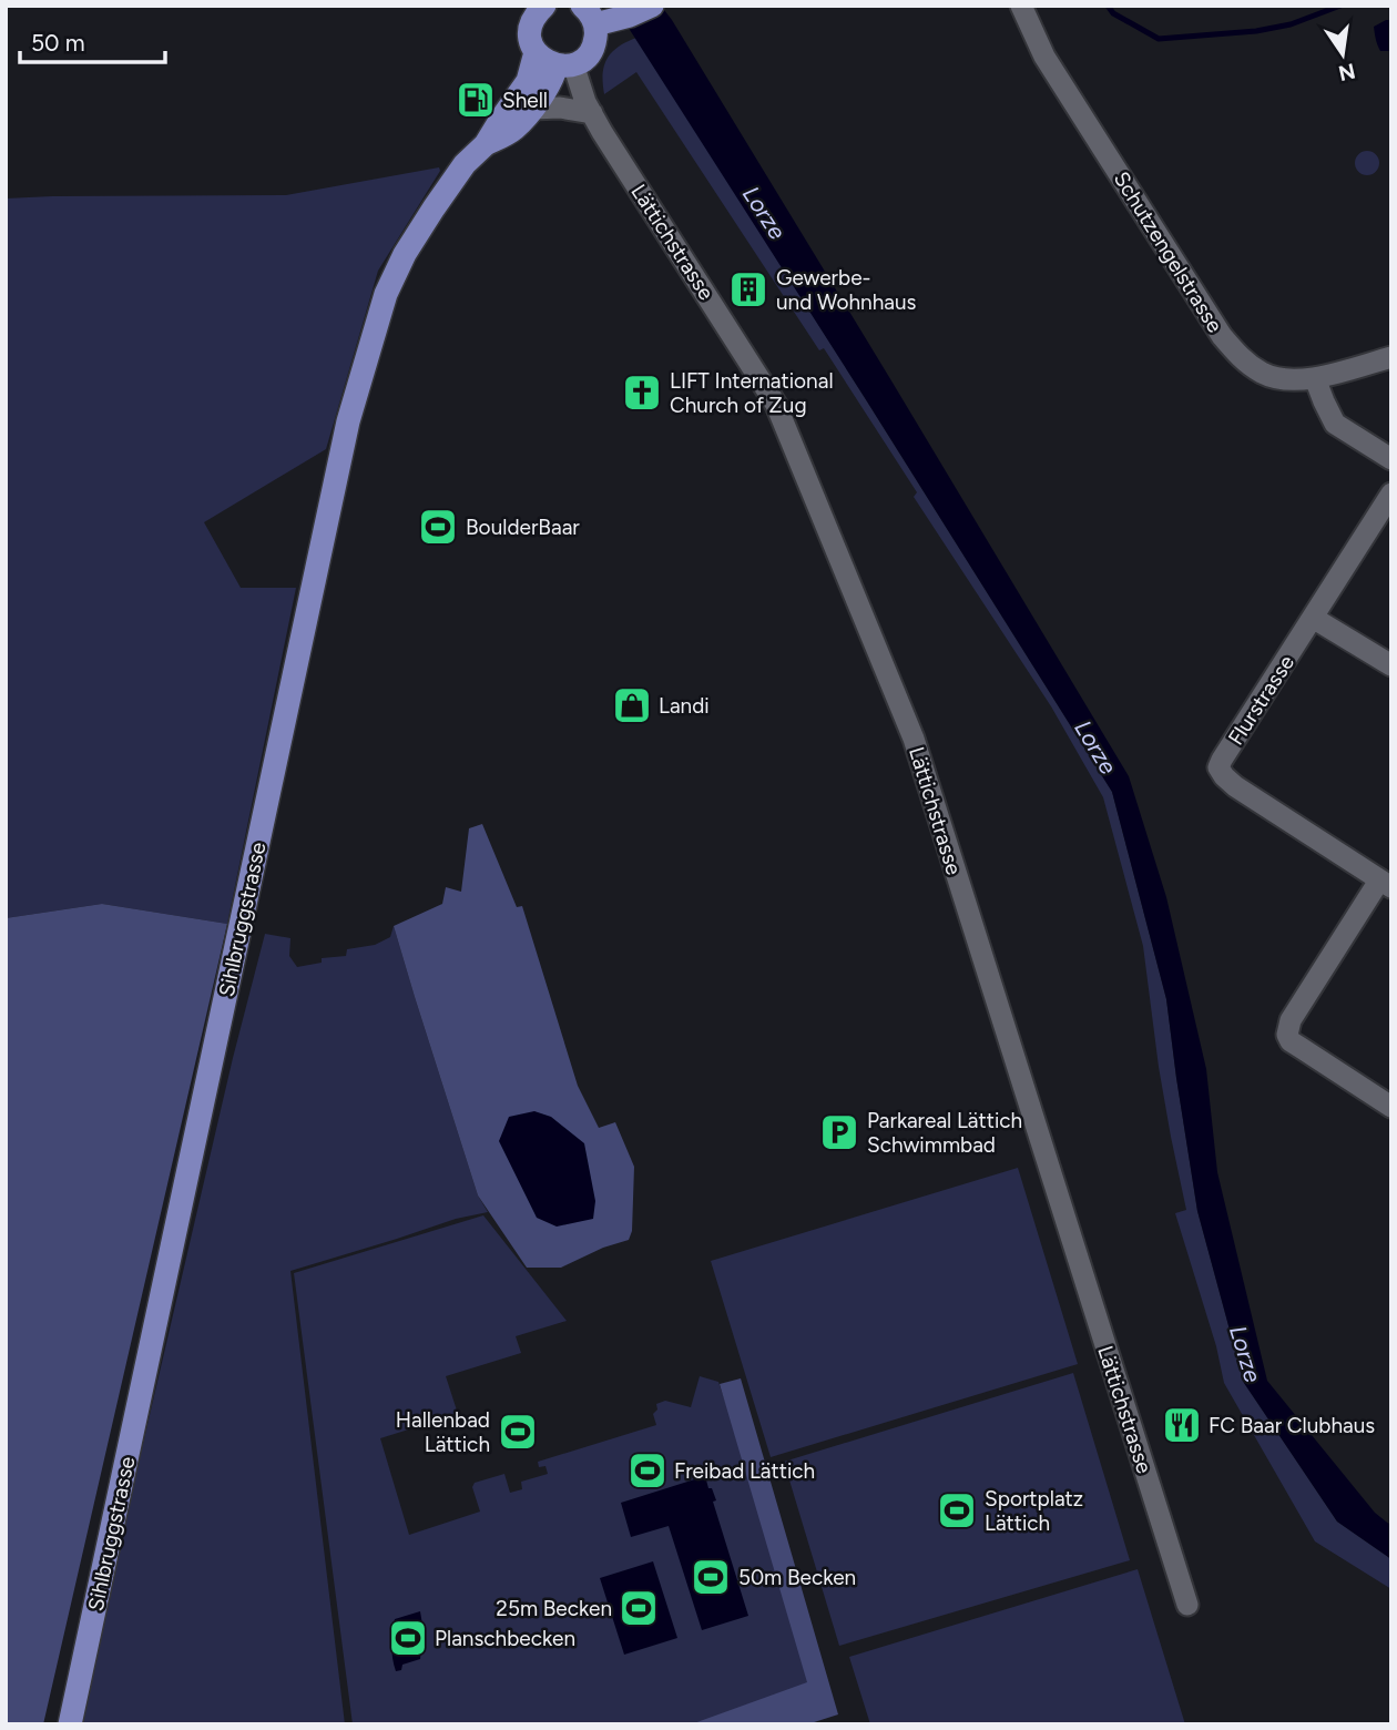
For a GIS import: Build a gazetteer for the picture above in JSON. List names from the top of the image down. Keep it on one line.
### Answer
{"streets":{"main road":["Sihlbruggstrasse"],"street":["Lättichstrasse","Schutzengelstrasse","Flurstrasse"]},"crossings":[["Lättichstrasse","Sihlbruggstrasse"]],"water":["Lorze"],"places":{"fuel station":["Shell"],"building":["Gewerbe- und Wohnhaus"],"church":["LIFT International Church of Zug"],"sports":["BoulderBaar","Hallenbad Lättich","Freibad Lättich","Sportplatz Lättich","50m Becken","25m Becken","Planschbecken"],"shop":["Landi"],"parking":["Parkareal Lättich Schwimmbad"],"restaurant":["FC Baar Clubhaus"]},"scale_bar":"50 m","north":"bottom"}
